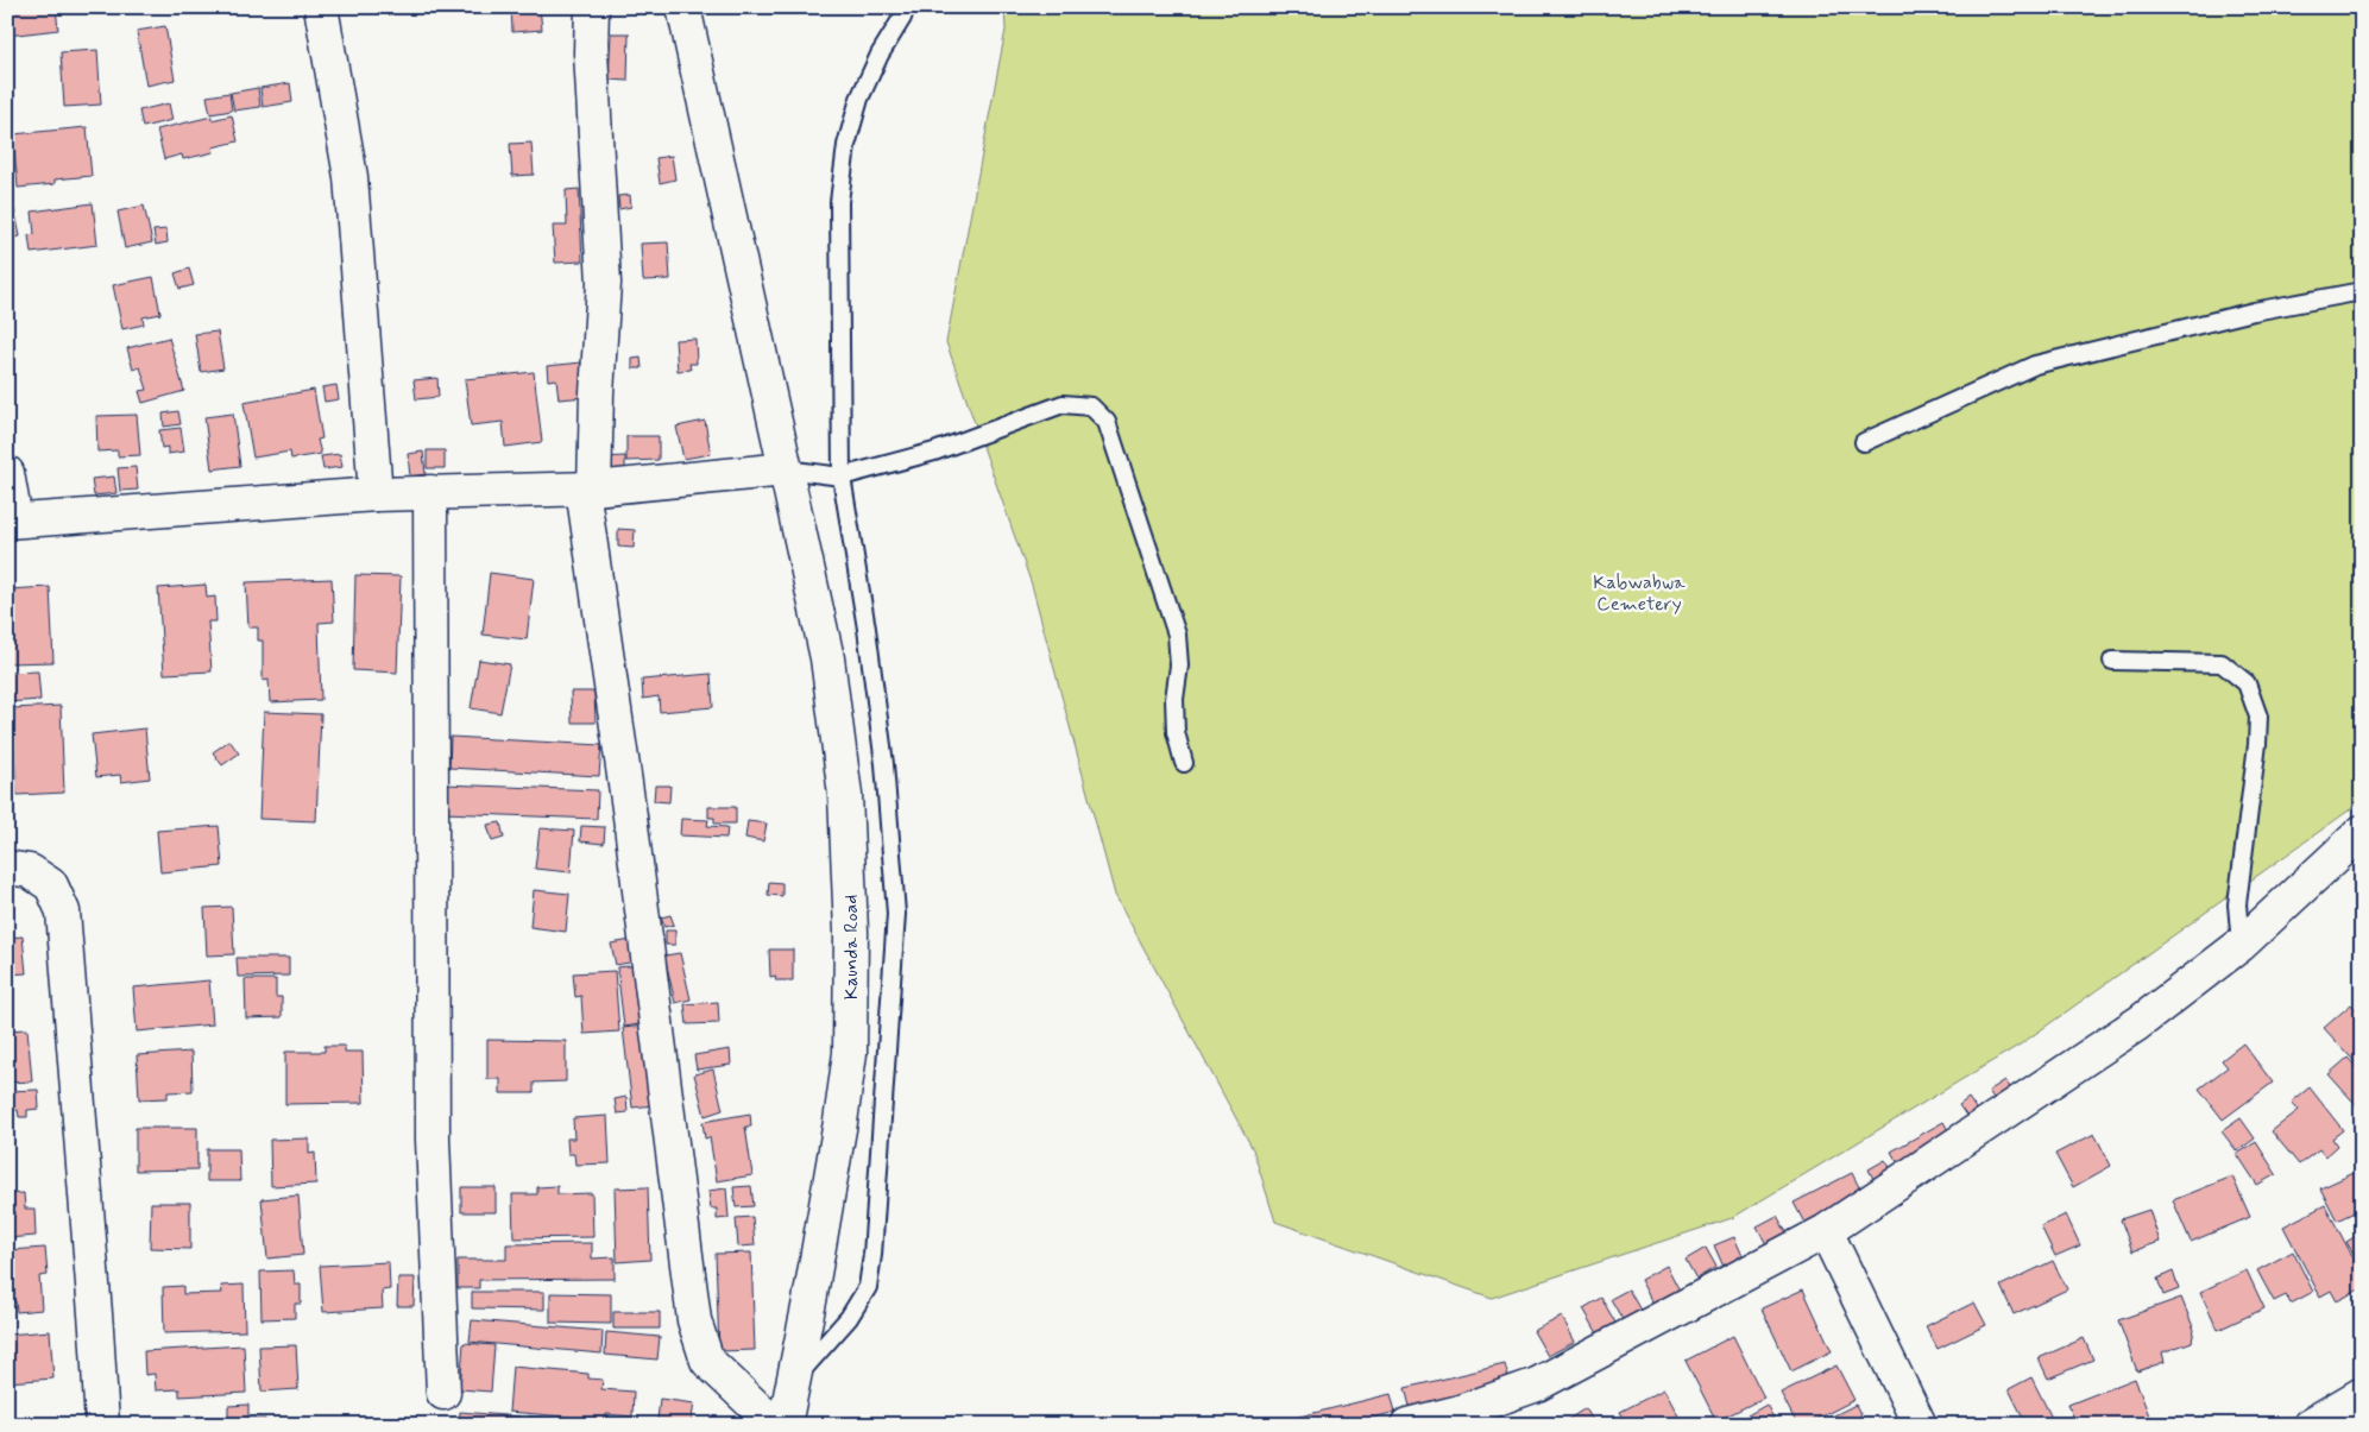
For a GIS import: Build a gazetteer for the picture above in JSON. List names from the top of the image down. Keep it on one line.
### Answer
{"streets":{"street":["Kaunda Road"]},"parks":["Kabwabwa Cemetery"]}
